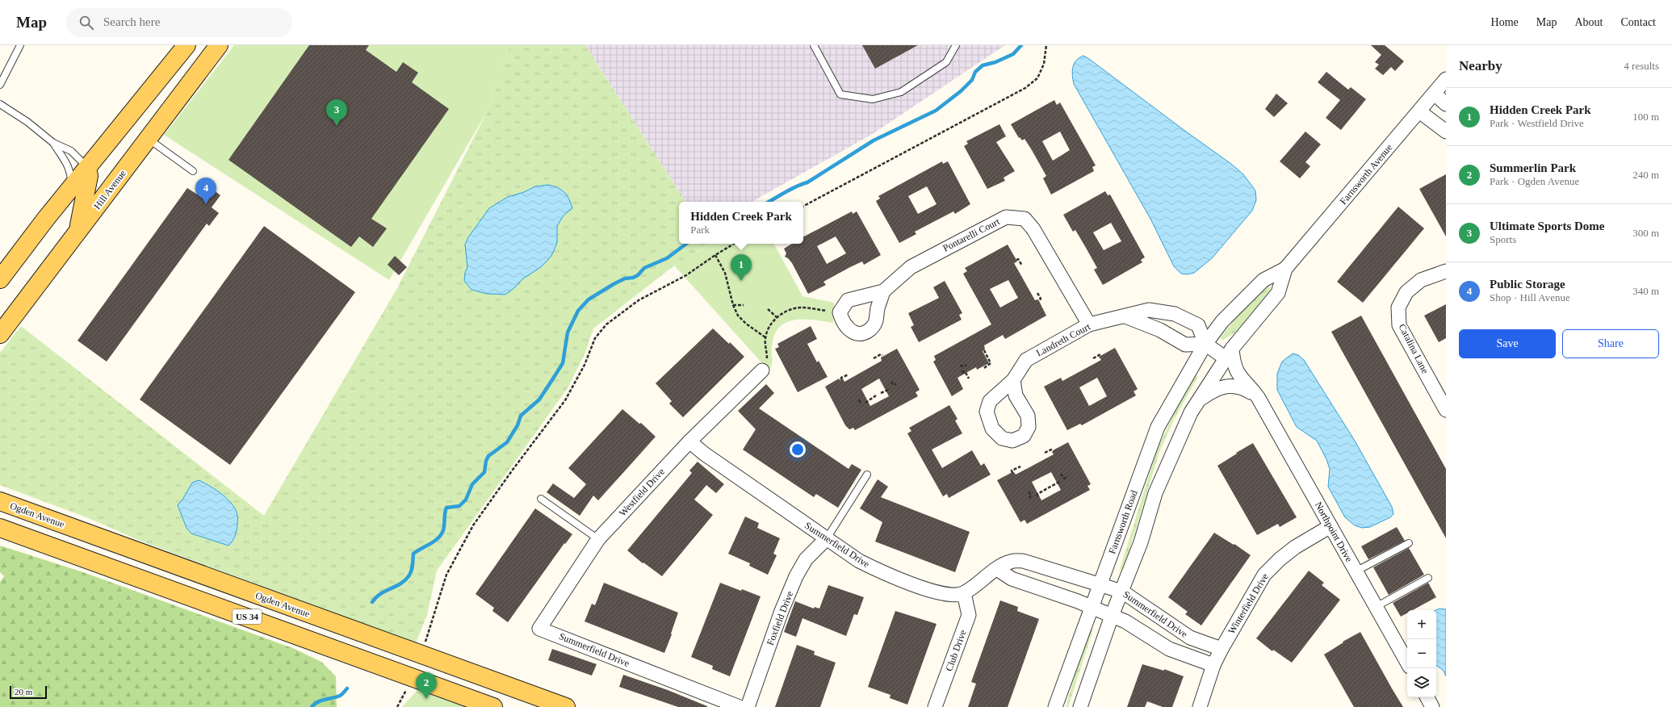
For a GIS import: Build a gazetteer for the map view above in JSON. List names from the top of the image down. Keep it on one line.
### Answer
{"streets":{"main road":["Hill Avenue","Ogden Avenue","US 34"],"street":["Farnsworth Avenue","Pontarelli Court","Landreth Court","Catalina Lane","Westfield Drive","Farnsworth Road","Northpoint Drive","Summerfield Drive","Winterfield Drive","Foxfield Drive","Club Drive"]},"crossings":[["Farnsworth Avenue","Landreth Court"],["Farnsworth Avenue","Farnsworth Road"],["Farnsworth Avenue","Northpoint Drive"],["Pontarelli Court","Landreth Court"],["Landreth Court","Farnsworth Road"],["Westfield Drive","Summerfield Drive"],["Farnsworth Road","Summerfield Drive"],["Northpoint Drive","Winterfield Drive"],["Summerfield Drive","Winterfield Drive"],["Summerfield Drive","Foxfield Drive"],["Summerfield Drive","Club Drive"]],"scale_bar":"20 m","page":{"header":"Map","search":"Search here","nav":["Home","Map","About","Contact"],"heading":["Nearby","4 results"],"list":[{"mark":"1","name":"Hidden Creek Park","note":"Park · Westfield Drive","value":"100 m"},{"mark":"2","name":"Summerlin Park","note":"Park · Ogden Avenue","value":"240 m"},{"mark":"3","name":"Ultimate Sports Dome","note":"Sports","value":"300 m"},{"mark":"4","name":"Public Storage","note":"Shop · Hill Avenue","value":"340 m"}],"pins":["3","4","1","2"],"popup":["Hidden Creek Park","Park"],"buttons":["Save","Share"],"map_buttons":["+","−"],"scale":"20 m"}}
